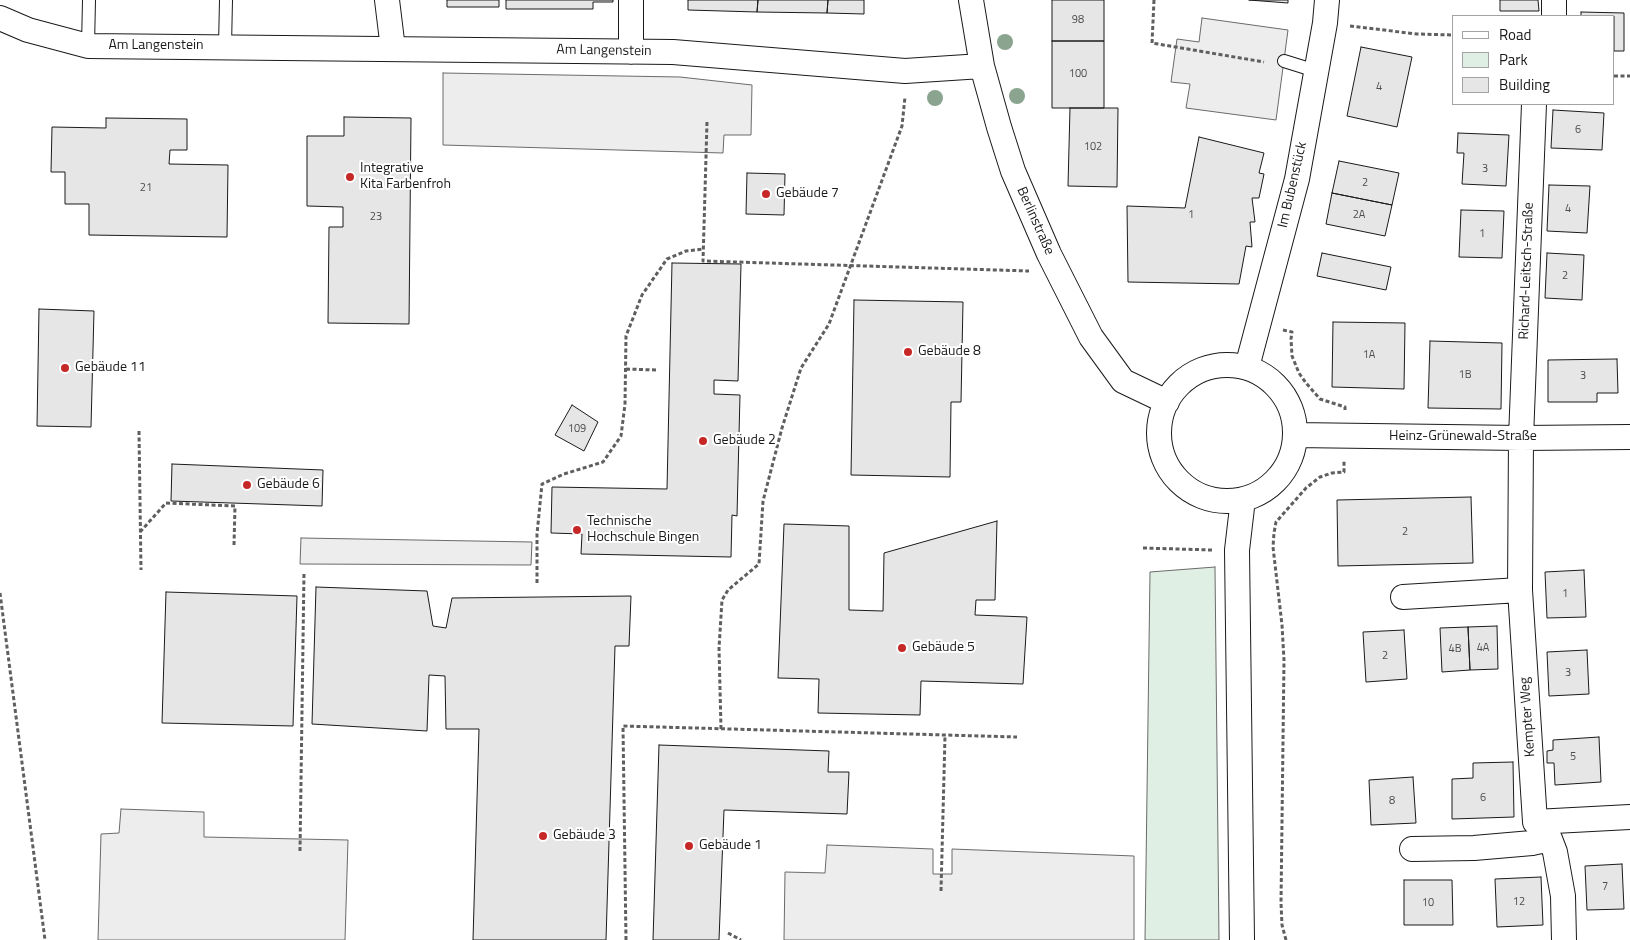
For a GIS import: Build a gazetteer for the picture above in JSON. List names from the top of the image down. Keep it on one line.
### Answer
{"streets":{"street":["Am Langenstein","Im Bubenstück","Berlinstraße","Richard-Leitsch-Straße","Heinz-Grünewald-Straße","Kempter Weg"]},"crossings":[["Am Langenstein","Berlinstraße"],["Im Bubenstück","Berlinstraße"],["Im Bubenstück","Heinz-Grünewald-Straße"],["Berlinstraße","Heinz-Grünewald-Straße"],["Richard-Leitsch-Straße","Heinz-Grünewald-Straße"],["Richard-Leitsch-Straße","Kempter Weg"],["Heinz-Grünewald-Straße","Kempter Weg"]],"places":["Integrative Kita Farbenfroh","Gebäude 7","Gebäude 8","Gebäude 11","Gebäude 2","Gebäude 6","Technische Hochschule Bingen","Gebäude 5","Gebäude 3","Gebäude 1"],"house_numbers":["98","100","4","6","102","3","2","21","4","1","2A","23","1","2","1A","1B","3","109","2","1","4A","4B","2","3","5","6","8","7","12","10"],"legend":["Road","Park","Building"]}
